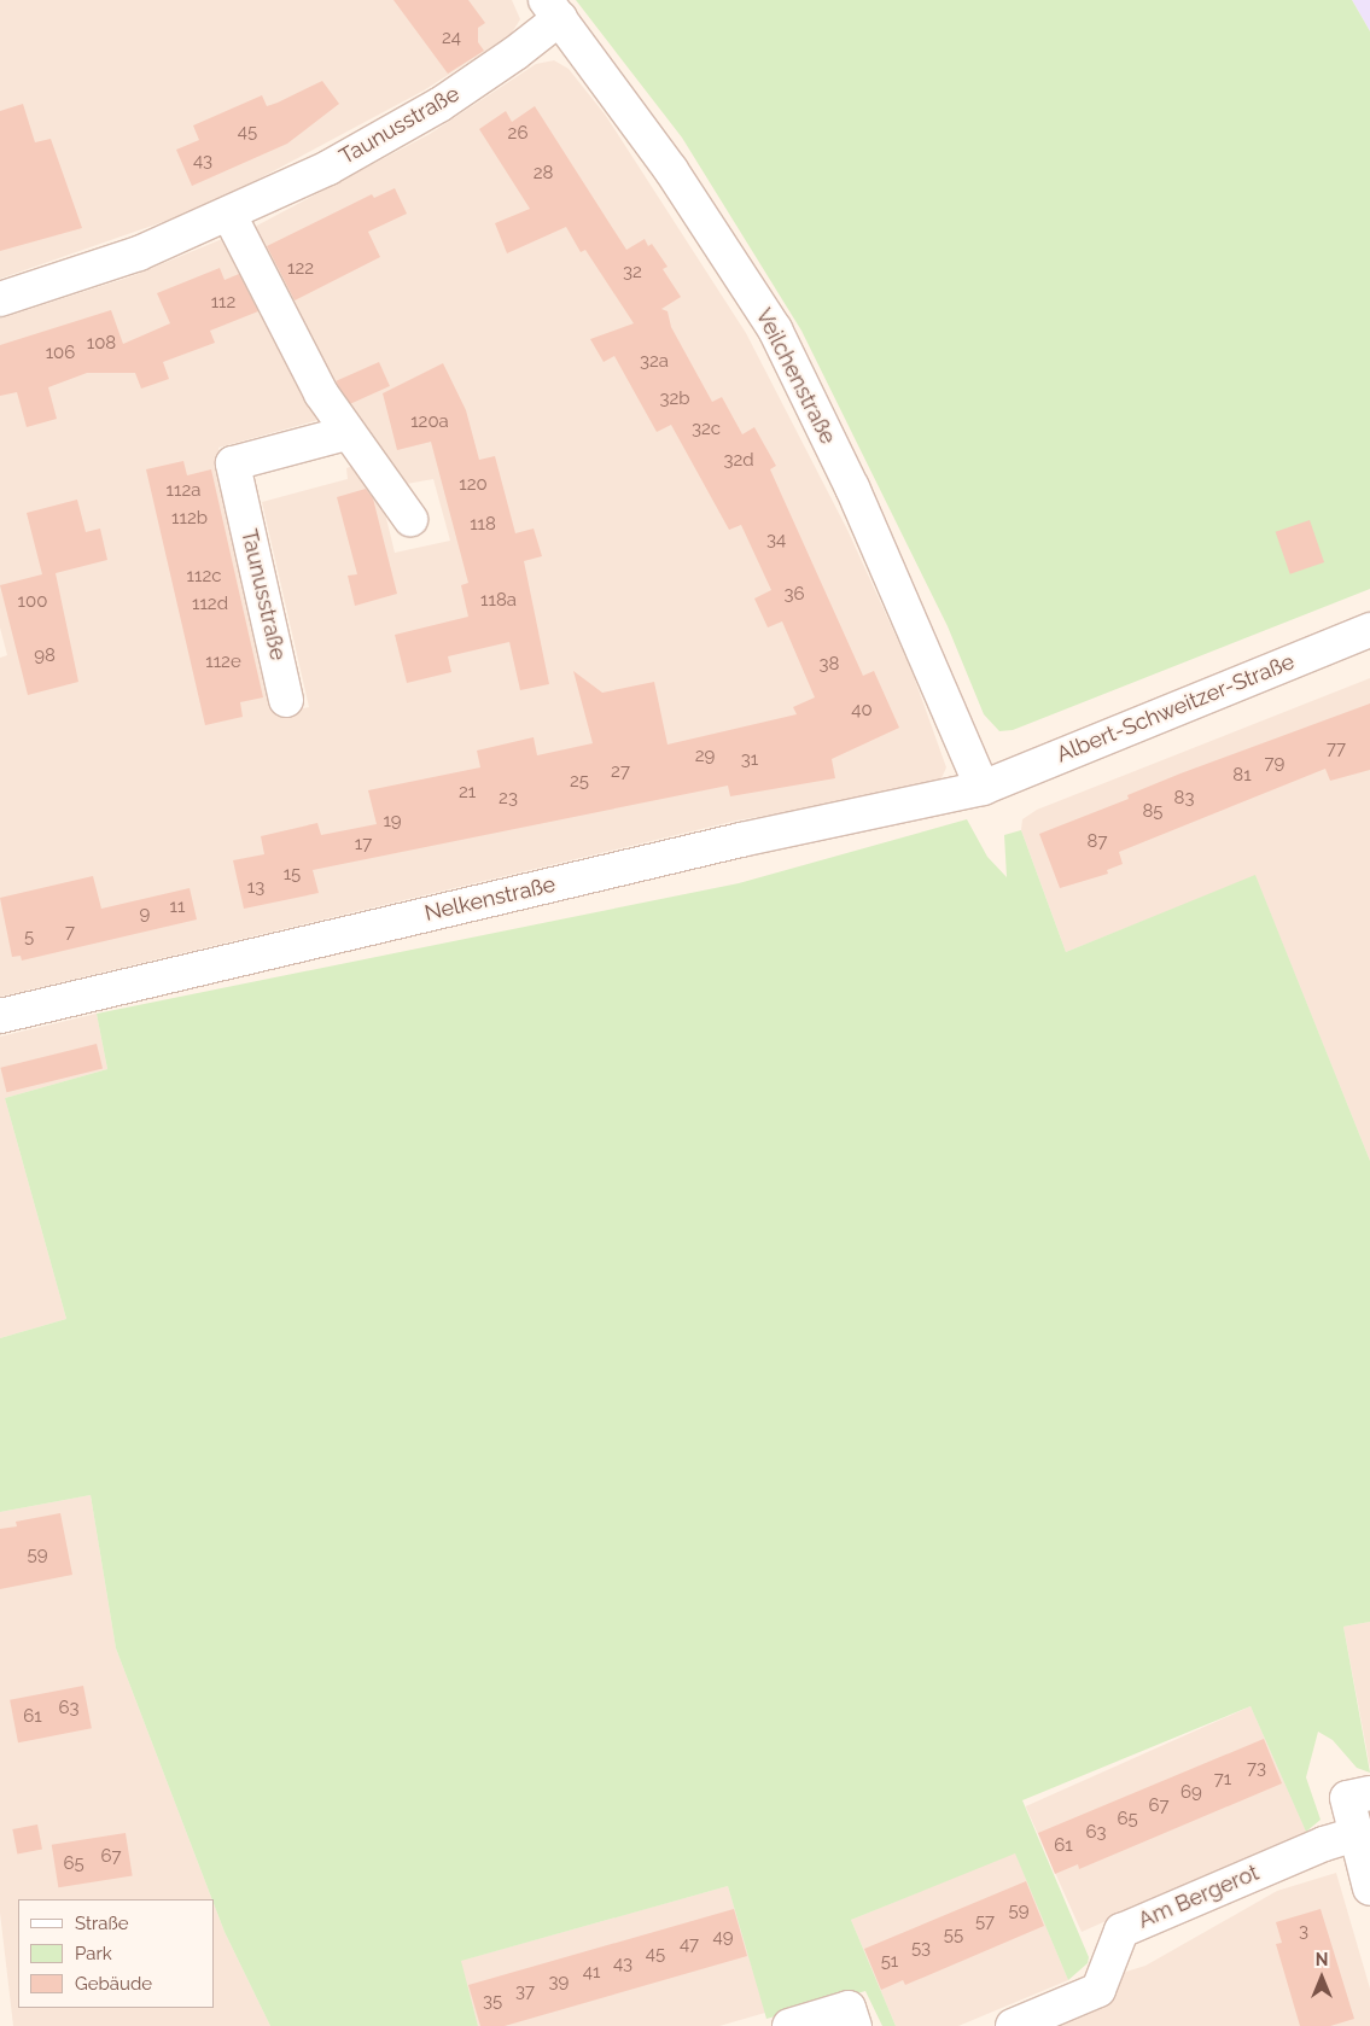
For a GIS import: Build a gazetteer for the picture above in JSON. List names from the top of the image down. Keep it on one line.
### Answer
{"streets":{"street":["Taunusstraße","Veilchenstraße","Albert-Schweitzer-Straße","Nelkenstraße","Am Bergerot"]},"crossings":[["Taunusstraße","Veilchenstraße"],["Veilchenstraße","Albert-Schweitzer-Straße"],["Veilchenstraße","Nelkenstraße"],["Albert-Schweitzer-Straße","Nelkenstraße"]],"house_numbers":["24","45","26","43","28","122","32","112","108","106","32a","32b","120a","32c","32d","120","112a","112b","118","34","112c","36","118a","100","112d","98","112e","38","40","77","29","31","79","27","81","25","21","23","83","85","19","87","17","15","13","11","9","7","5","59","63","61","73","71","69","67","65","63","61","67","65","59","57","3","55","49","47","53","45","51","43","41","39","37","35"],"legend":["Straße","Park","Gebäude"],"north":"top"}
